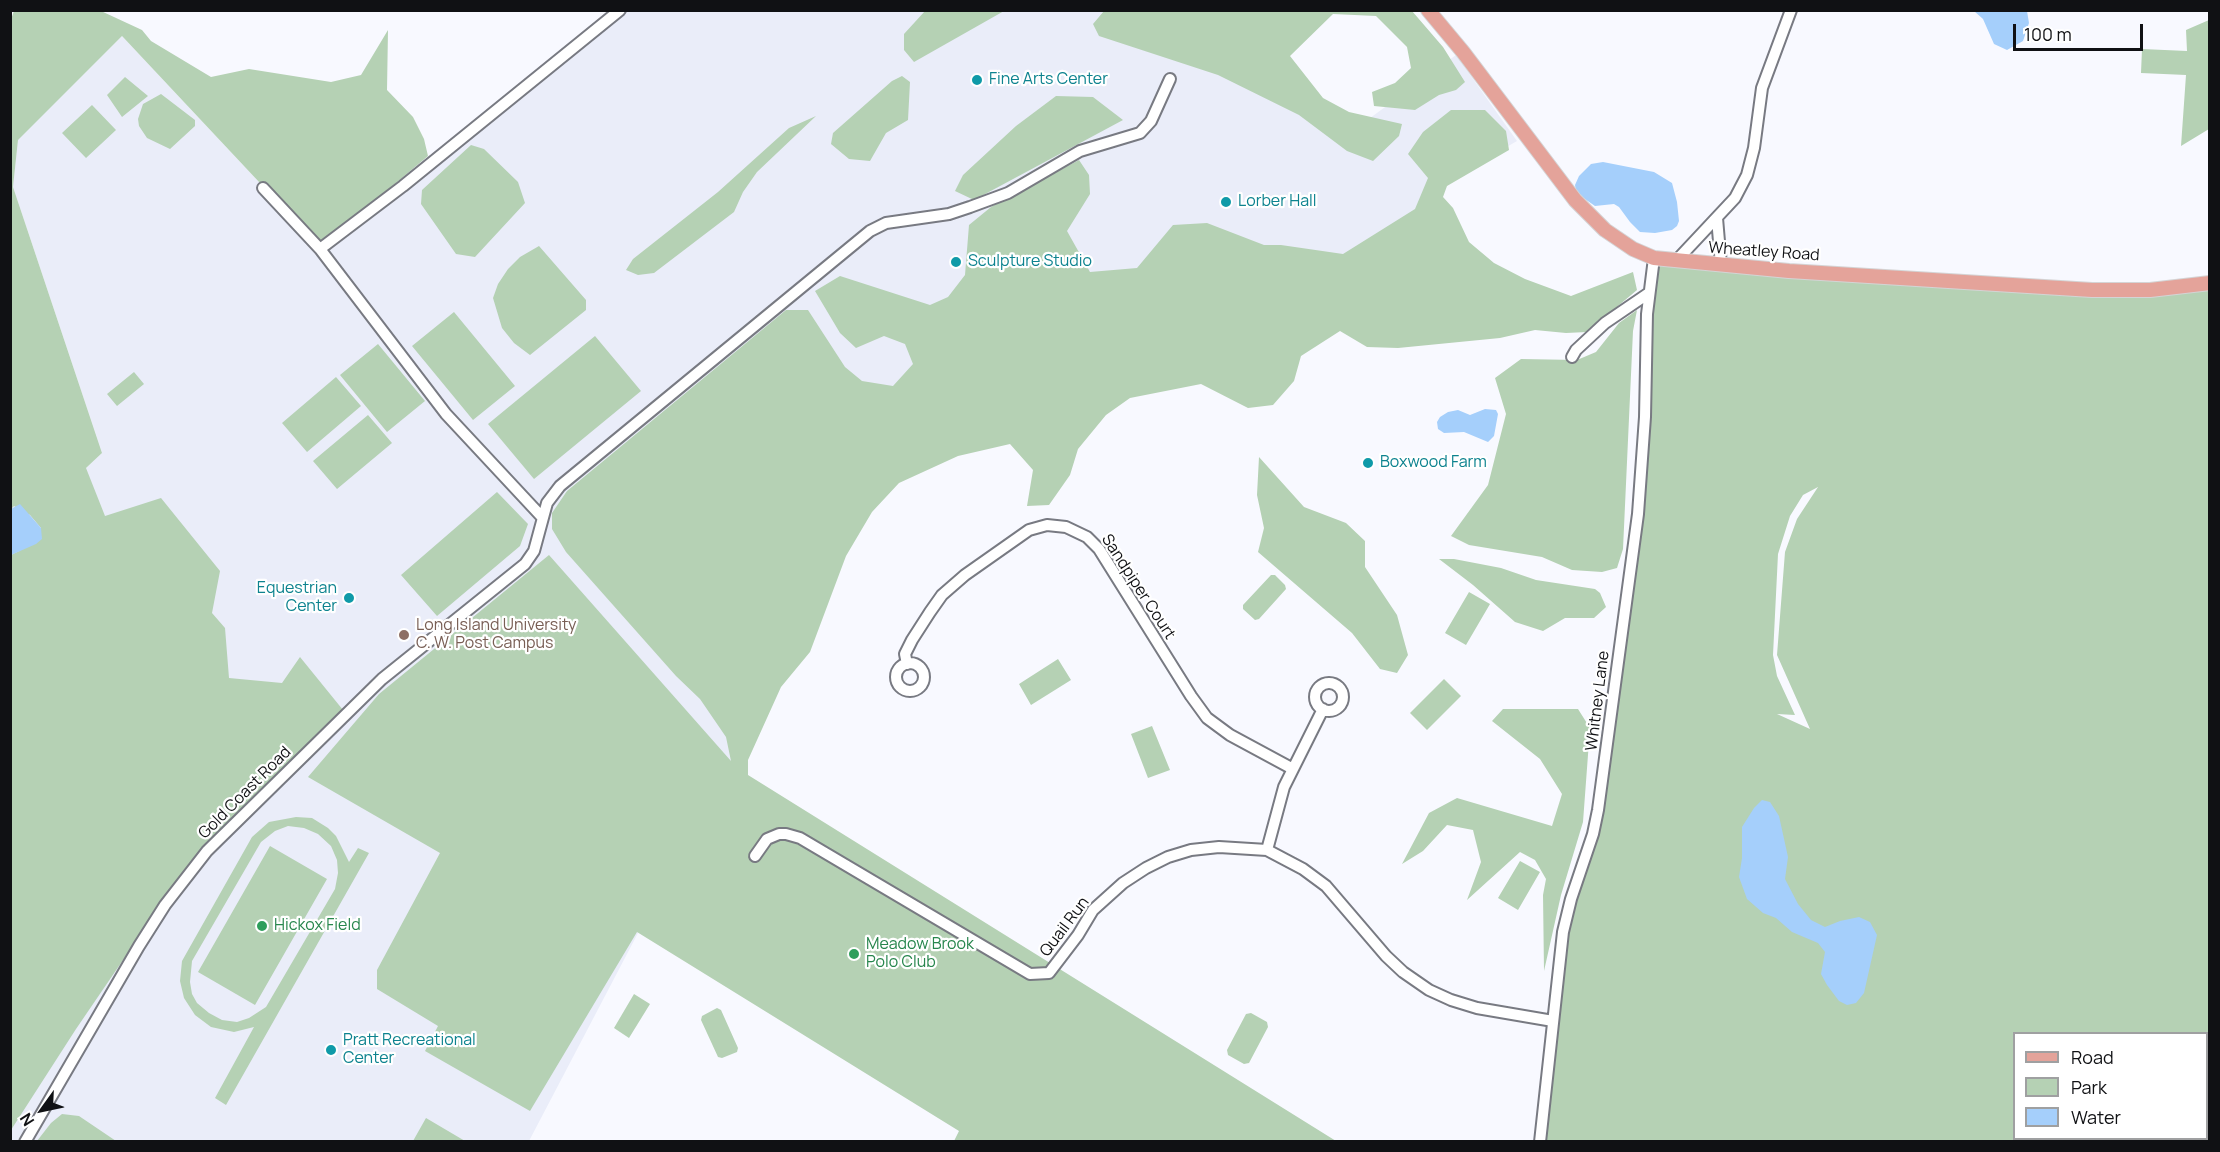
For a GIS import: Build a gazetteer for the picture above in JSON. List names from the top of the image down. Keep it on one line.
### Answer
{"streets":{"main road":["Wheatley Road"],"street":["Sandpiper Court","Whitney Lane","Gold Coast Road","Quail Run"]},"crossings":[["Wheatley Road","Whitney Lane"],["Whitney Lane","Quail Run"]],"places":["Fine Arts Center","Lorber Hall","Sculpture Studio","Boxwood Farm","Equestrian Center","Long Island University C. W. Post Campus","Hickox Field","Meadow Brook Polo Club","Pratt Recreational Center"],"legend":["Road","Park","Water"],"scale_bar":"100 m","north":"bottom left"}
